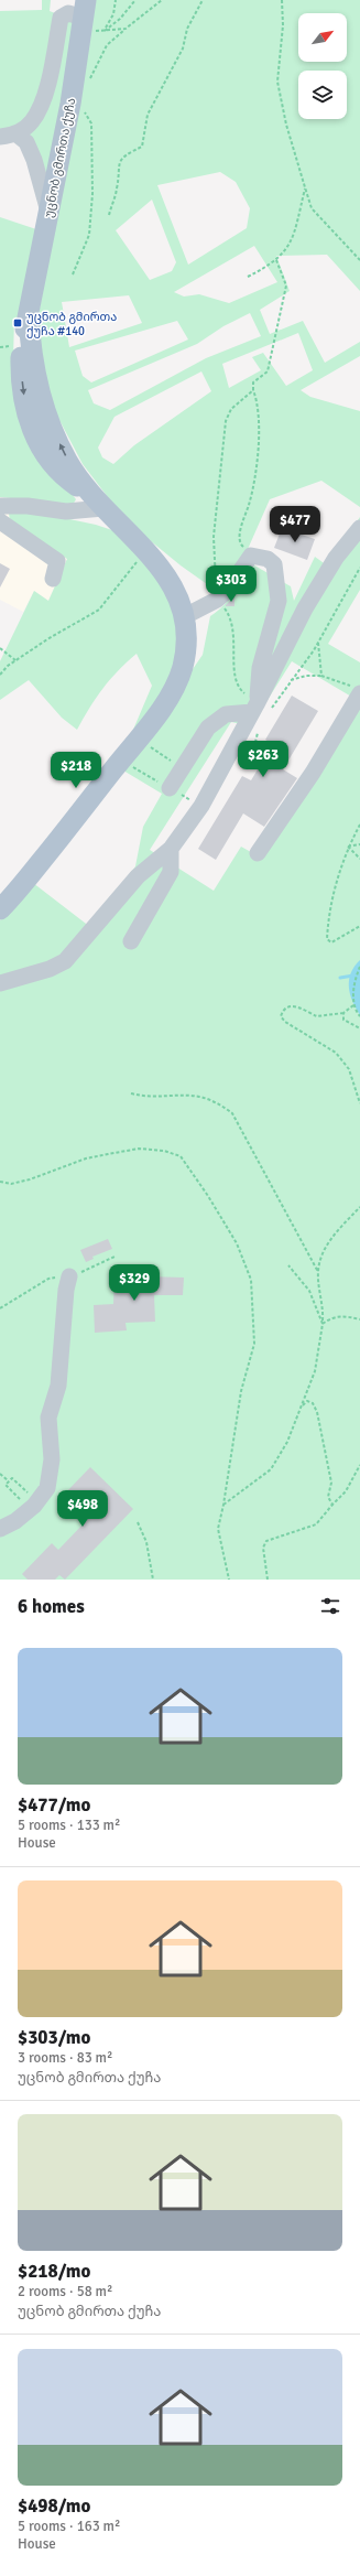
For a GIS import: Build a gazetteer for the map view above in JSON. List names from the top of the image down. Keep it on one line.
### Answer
{"streets":{"main road":["უცნობ გმირთა ქუჩა"]},"places":{"transit":["უცნობ გმირთა ქუჩა #140"]},"north":"top right","page":{"price":["$477","$303","$263","$218","$329","$498"],"heading":"6 homes","list":[{"name":"$477/mo","note":"5 rooms · 133 m² · House"},{"name":"$303/mo","note":"3 rooms · 83 m² · უცნობ გმირთა ქუჩა"},{"name":"$218/mo","note":"2 rooms · 58 m² · უცნობ გმირთა ქუჩა"},{"name":"$498/mo","note":"5 rooms · 163 m² · House"}]}}
